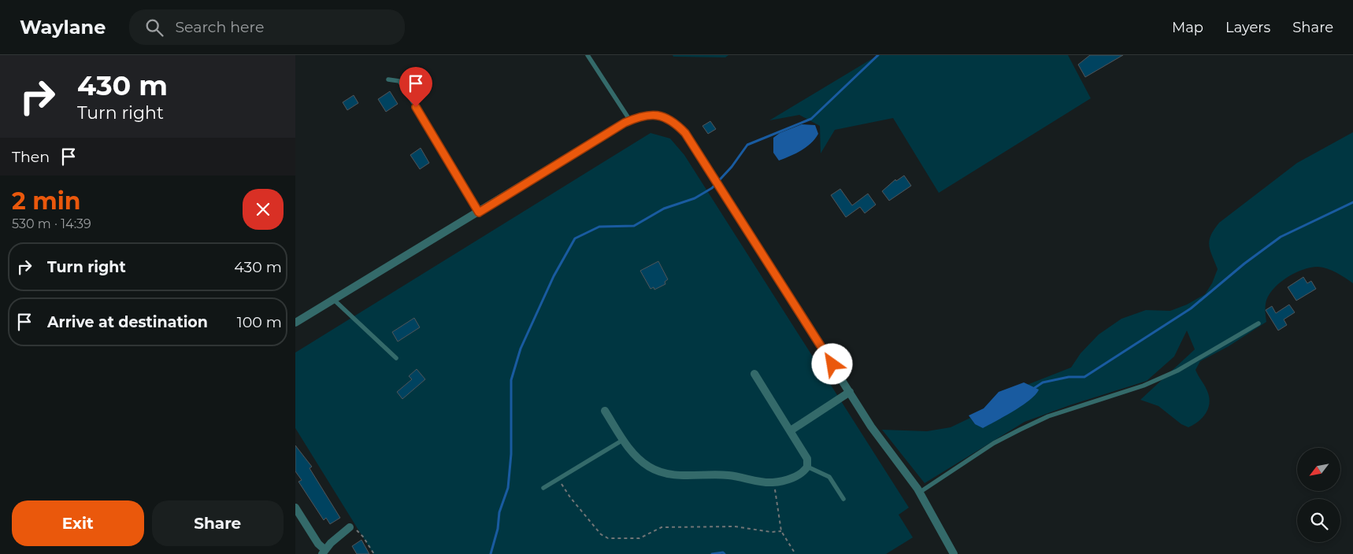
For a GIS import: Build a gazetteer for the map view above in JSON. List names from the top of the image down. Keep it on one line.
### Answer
{"north":"bottom left","page":{"header":"Waylane","search":"Search here","nav":["Map","Layers","Share"],"turn":["430 m","Turn right"],"then":"Then","heading":["2 min","530 m · 14:39"],"list":[{"name":"Turn right","value":"430 m"},{"name":"Arrive at destination","value":"100 m"}],"buttons":["Exit","Share"]}}
